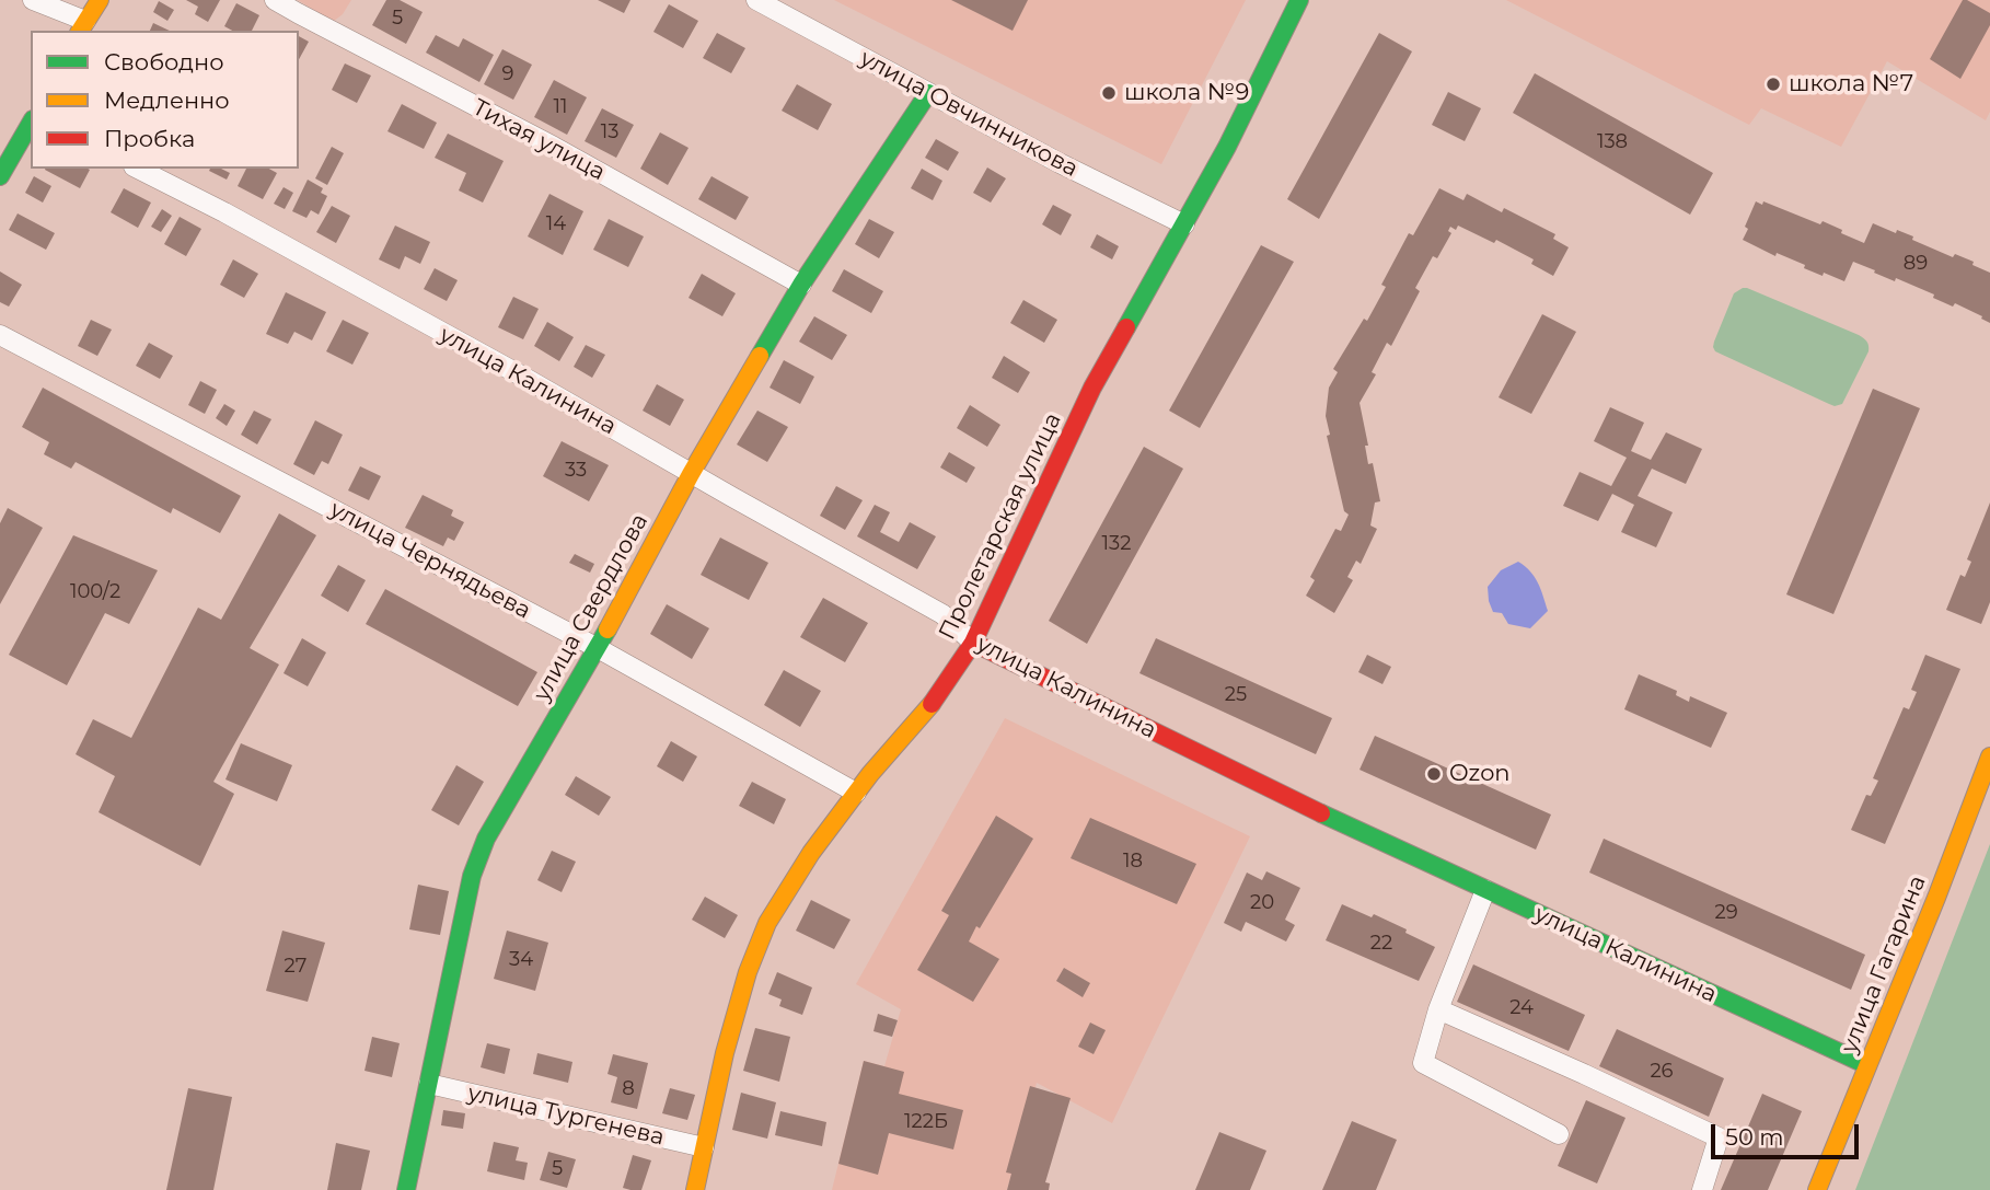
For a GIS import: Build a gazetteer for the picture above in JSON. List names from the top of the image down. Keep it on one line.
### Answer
{"streets":{"street":["улица Овчинникова","Тихая улица","улица Калинина","Пролетарская улица","улица Чернядьева","улица Свердлова","улица Гагарина","улица Тургенева"]},"crossings":[["улица Овчинникова","Пролетарская улица"],["улица Овчинникова","улица Свердлова"],["Тихая улица","улица Свердлова"],["улица Калинина","Пролетарская улица"],["улица Калинина","улица Свердлова"],["улица Калинина","улица Гагарина"],["Пролетарская улица","улица Чернядьева"],["Пролетарская улица","улица Тургенева"],["улица Чернядьева","улица Свердлова"],["улица Свердлова","улица Тургенева"]],"places":["школа №7","школа №9","Ozon"],"house_numbers":["5","9","11","13","138","14","89","33","132","100/2","25","18","20","29","22","34","27","24","26","8","122Б","5"],"legend":["Свободно","Медленно","Пробка"],"scale_bar":"50 m"}
